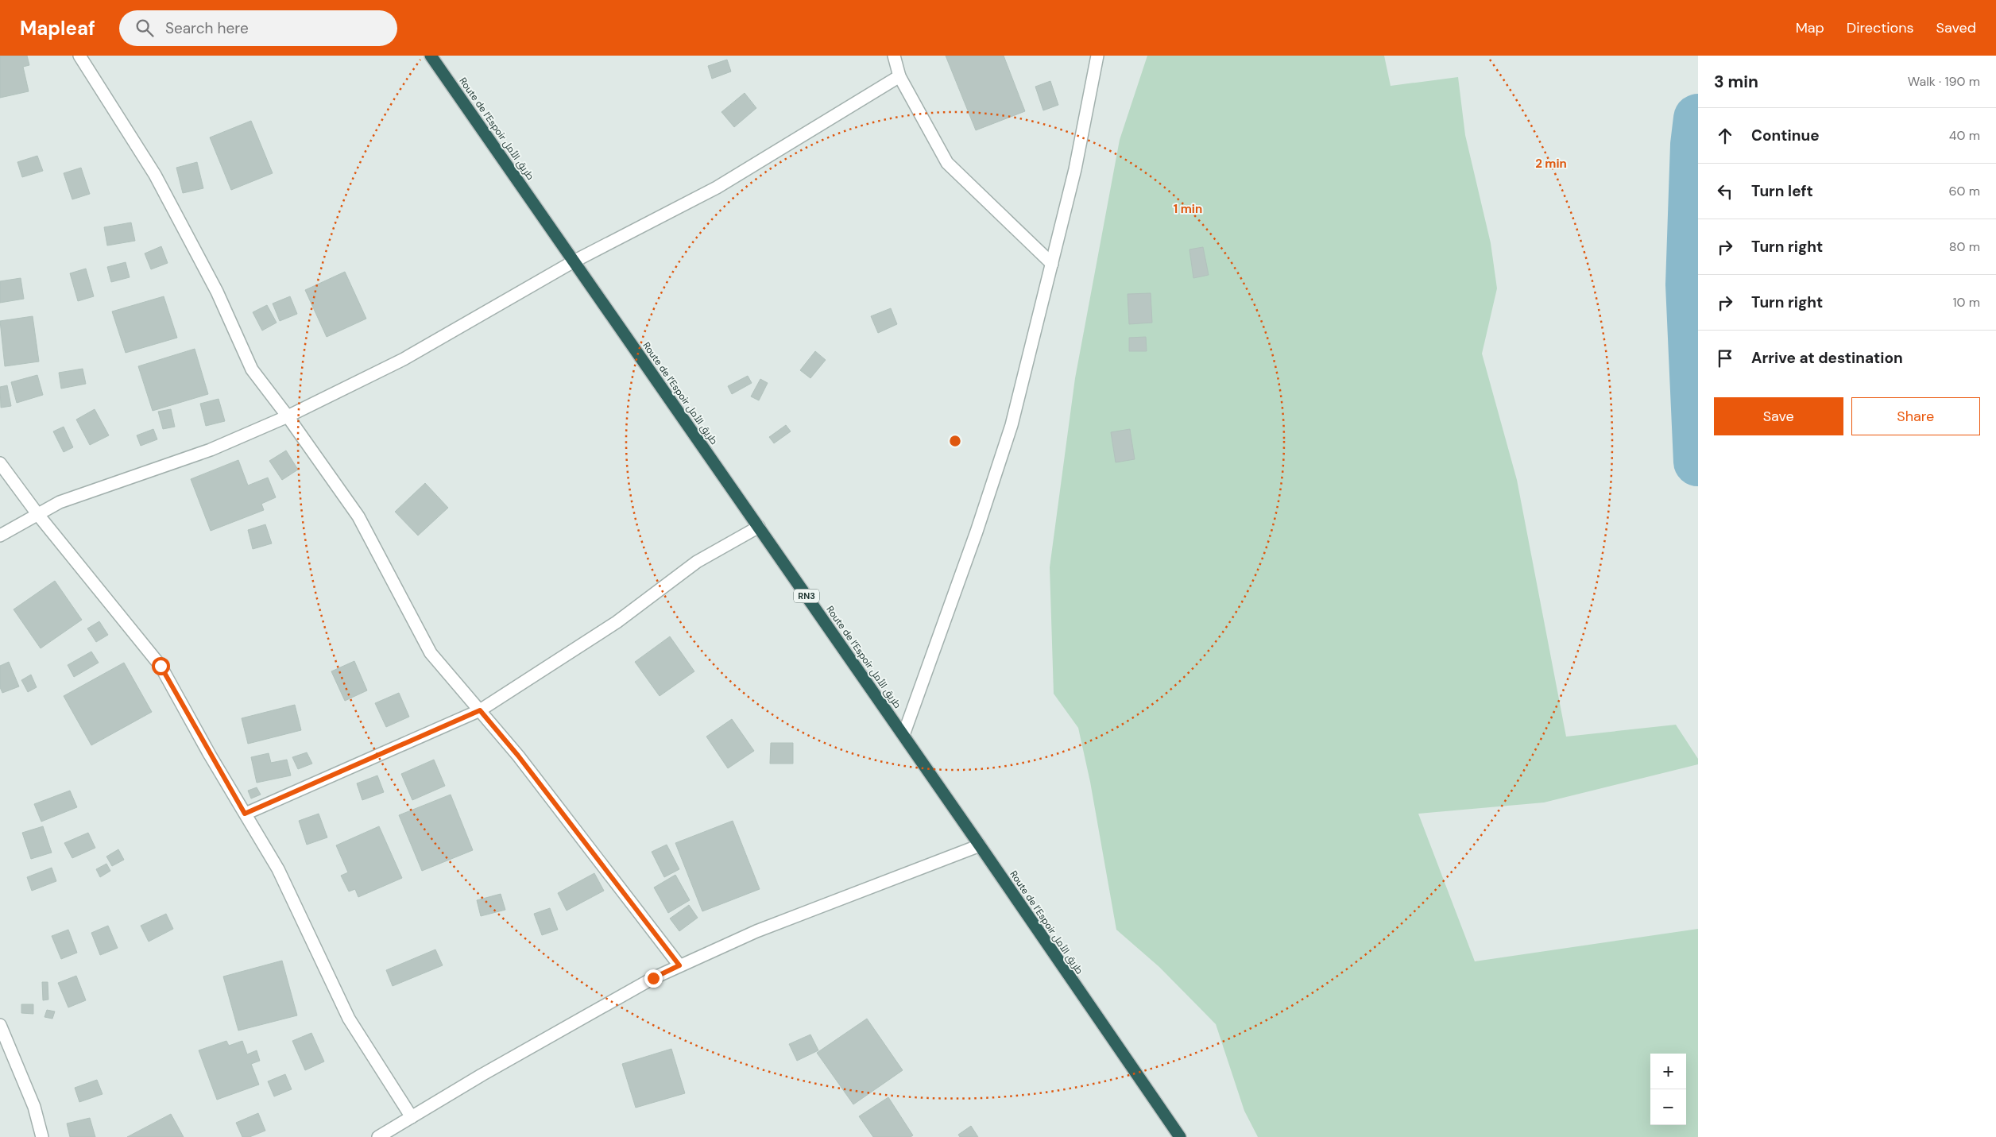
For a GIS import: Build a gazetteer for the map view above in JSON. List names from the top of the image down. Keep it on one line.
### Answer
{"streets":{"highway":["Route de l’Espoir طريق الأمل","RN3"]},"page":{"header":"Mapleaf","search":"Search here","nav":["Map","Directions","Saved"],"heading":["3 min","Walk · 190 m"],"list":[["Continue","40 m"],["Turn left","60 m"],["Turn right","80 m"],["Turn right","10 m"],"Arrive at destination"],"buttons":["Save","Share"],"map_buttons":["+","−"]},"rings":["2 min","1 min"]}
